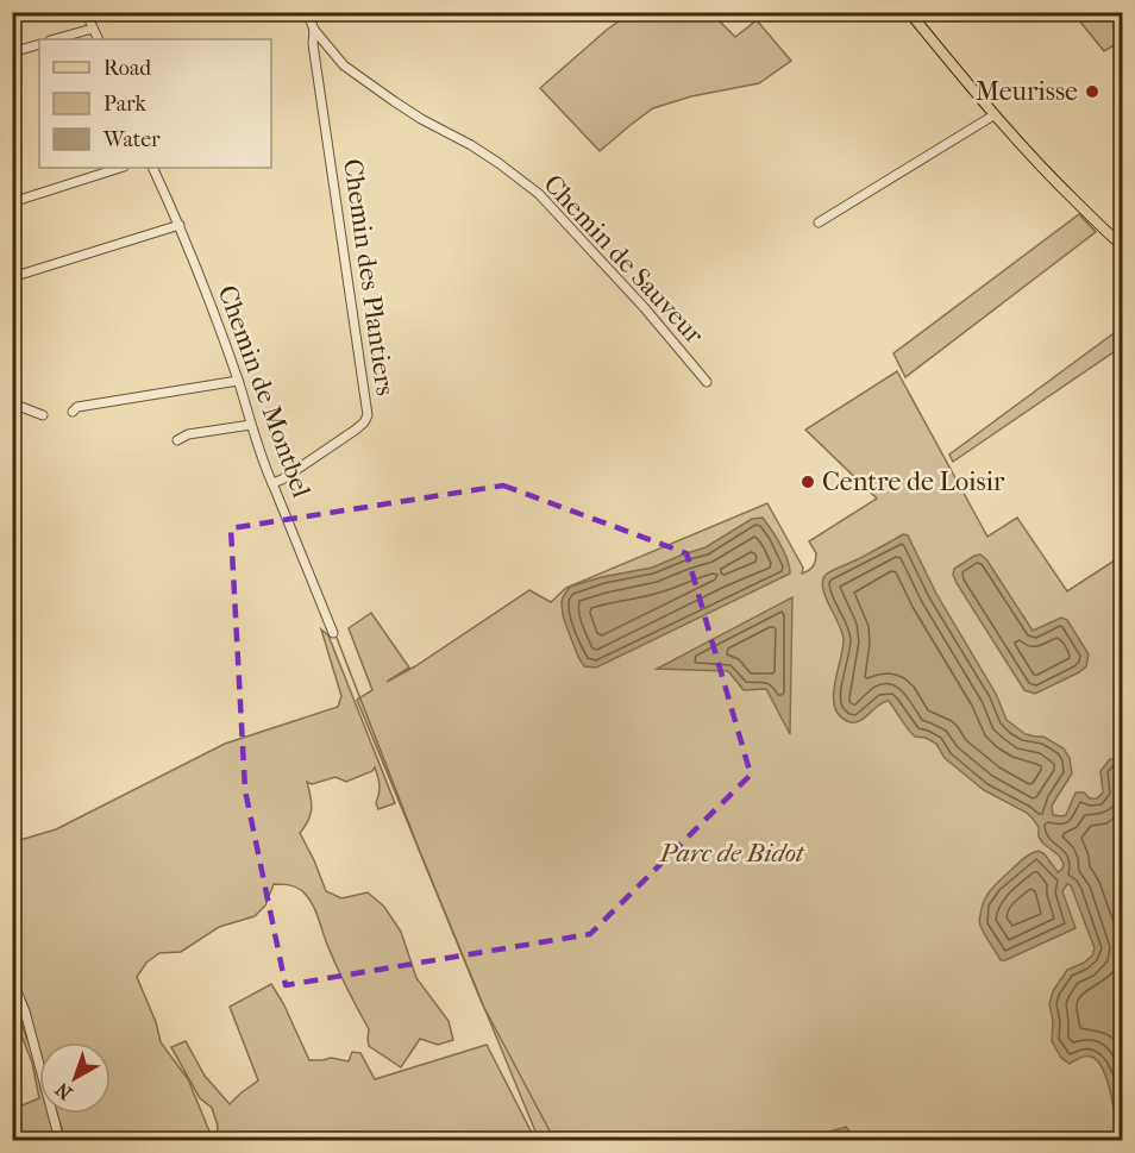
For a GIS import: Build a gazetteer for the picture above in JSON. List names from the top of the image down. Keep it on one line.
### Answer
{"streets":{"street":["Chemin de Sauveur","Chemin des Plantiers","Chemin de Montbel"]},"crossings":[["Chemin de Sauveur","Chemin des Plantiers"],["Chemin des Plantiers","Chemin de Montbel"]],"parks":["Parc de Bidot"],"places":["Meurisse","Centre de Loisir"],"legend":["Road","Park","Water"],"north":"bottom left"}
